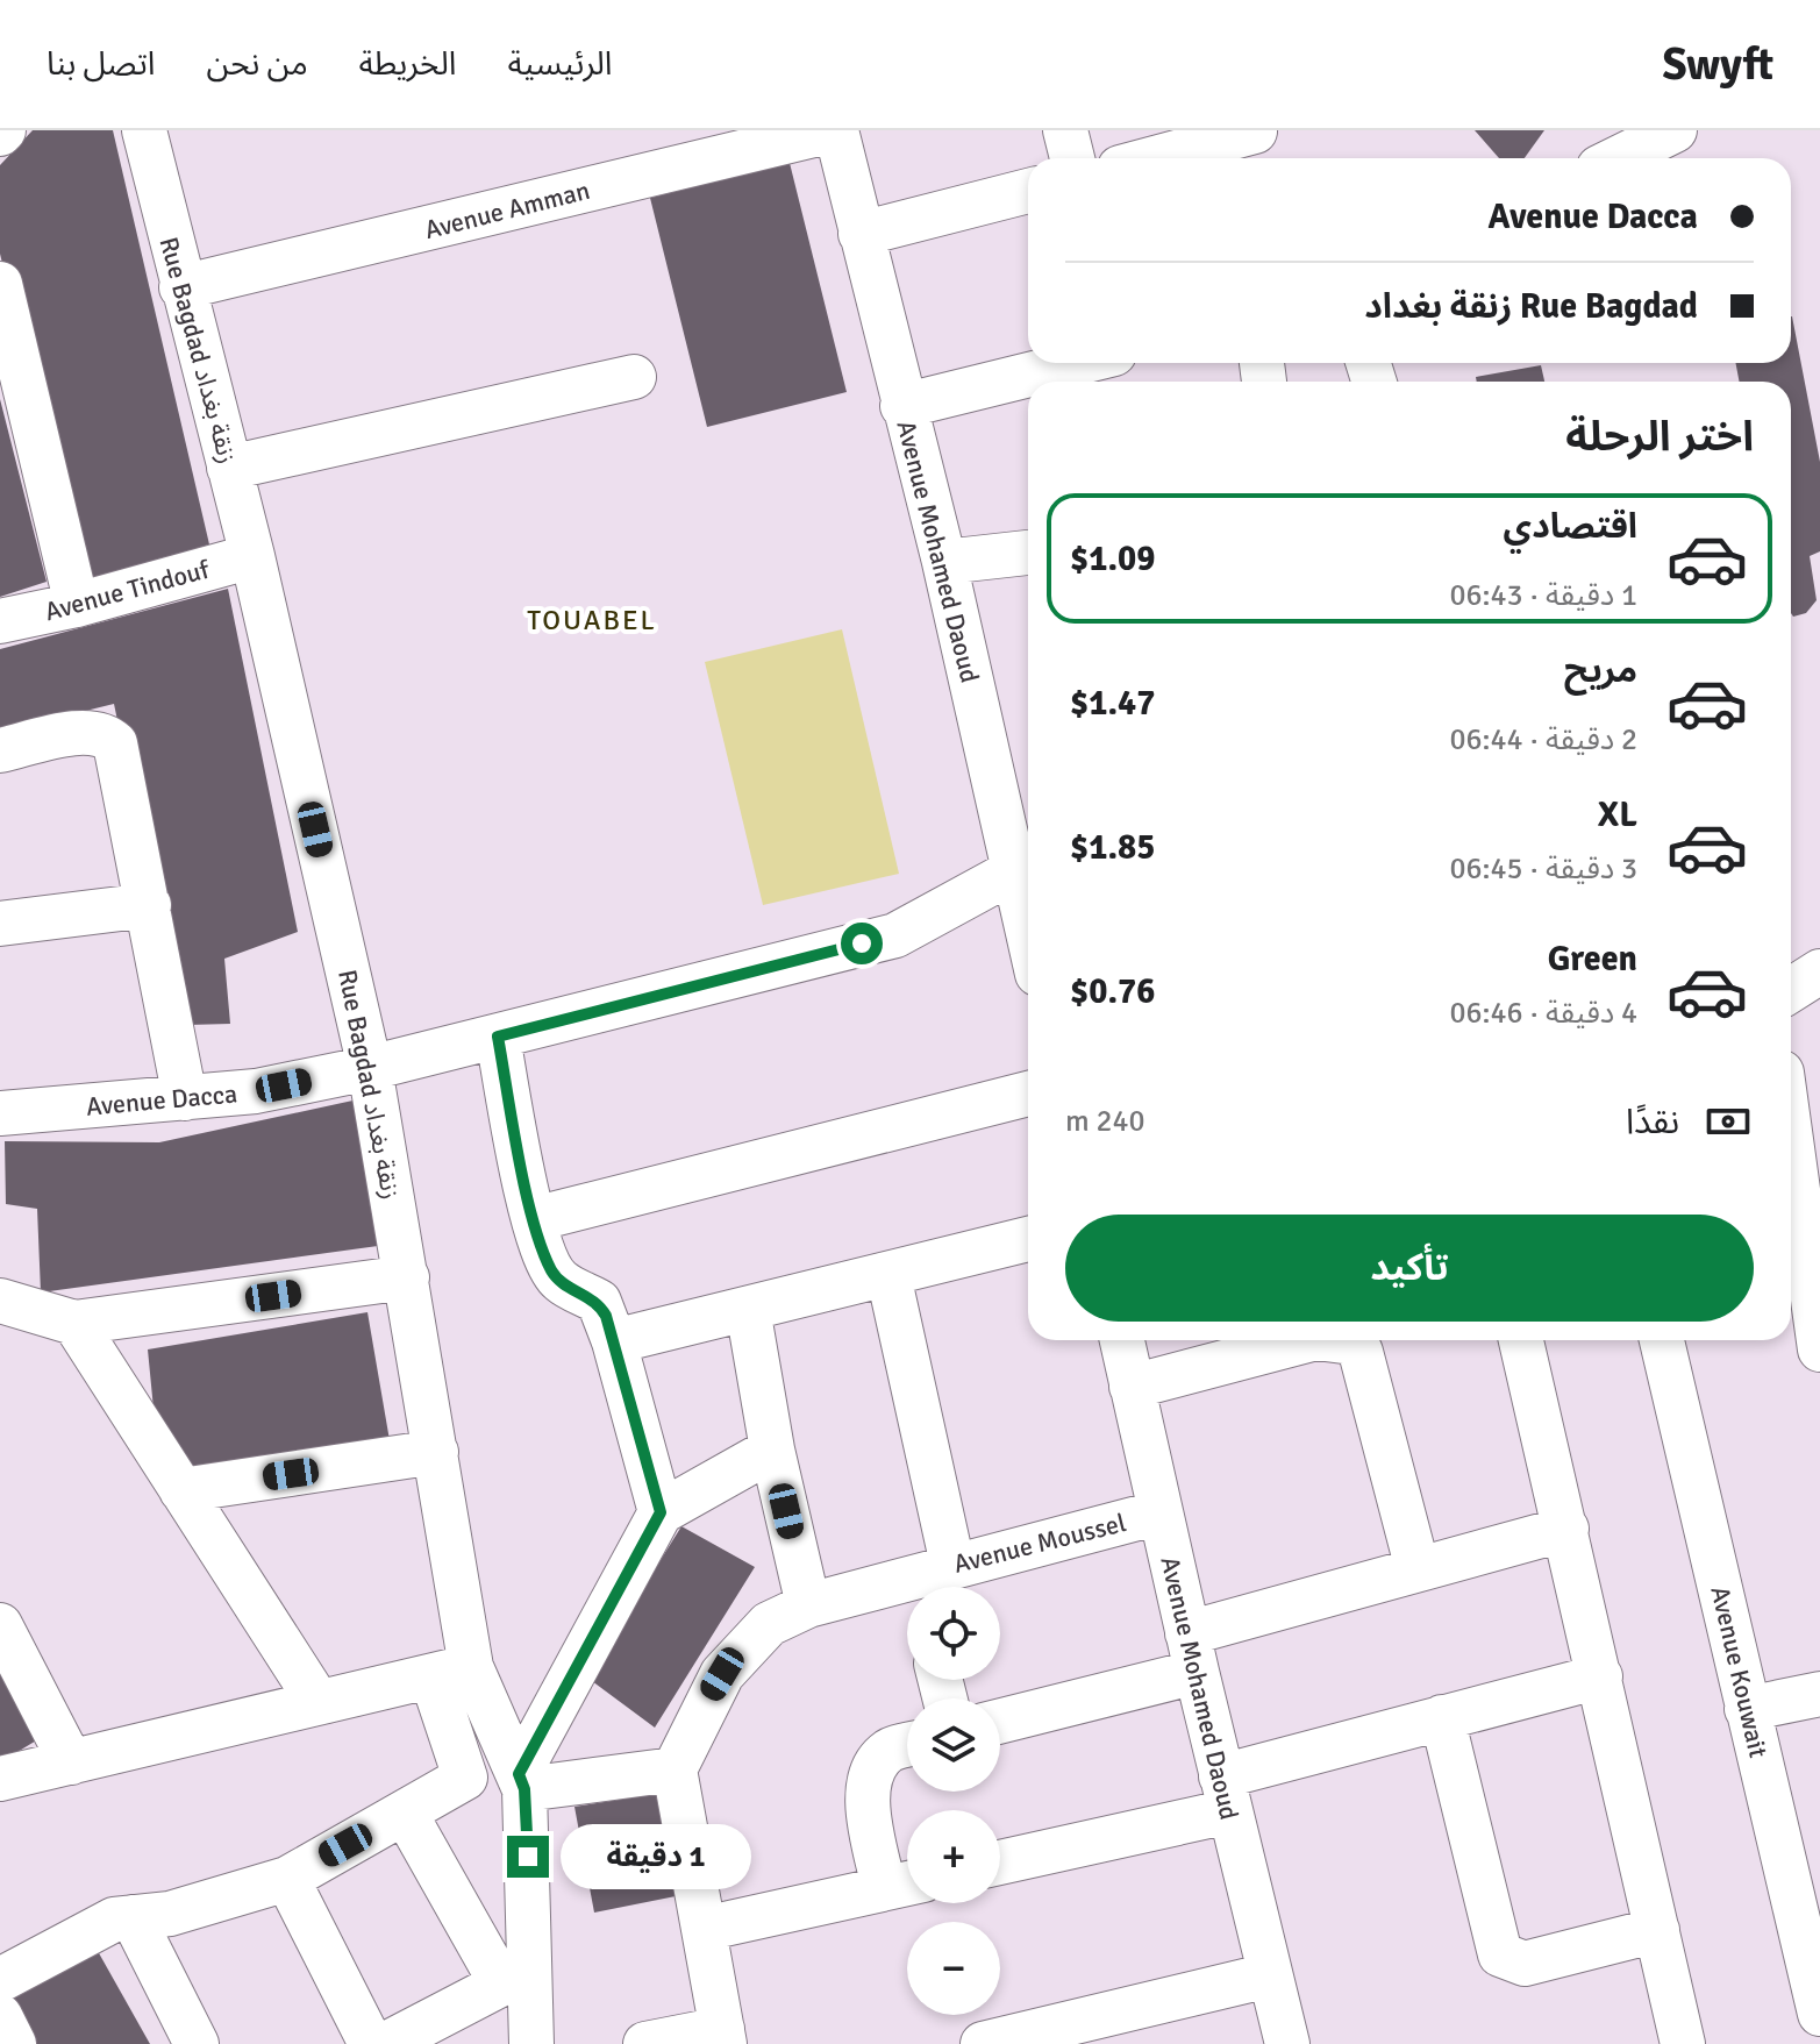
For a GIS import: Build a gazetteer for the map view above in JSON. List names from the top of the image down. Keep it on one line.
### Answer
{"streets":{"street":["Avenue Amman","Rue Bagdad زنقة بغداد","Avenue Mohamed Daoud","Avenue Tindouf","Avenue Dacca","Avenue Moussel","Avenue Kouwait"]},"crossings":[["Avenue Amman","Rue Bagdad زنقة بغداد"],["Avenue Amman","Avenue Mohamed Daoud"],["Rue Bagdad زنقة بغداد","Avenue Tindouf"],["Rue Bagdad زنقة بغداد","Avenue Dacca"],["Avenue Mohamed Daoud","Avenue Dacca"],["Avenue Mohamed Daoud","Avenue Moussel"]],"districts":["TOUABEL"],"page":{"header":"Swyft","nav":["الرئيسية","الخريطة","من نحن","اتصل بنا"],"banner":["Avenue Dacca","Rue Bagdad زنقة بغداد"],"heading":"اختر الرحلة","list":[{"name":"اقتصادي","note":"1 دقيقة · 06:43","value":"$1.09"},{"name":"مريح","note":"2 دقيقة · 06:44","value":"$1.47"},{"name":"XL","note":"3 دقيقة · 06:45","value":"$1.85"},{"name":"Green","note":"4 دقيقة · 06:46","value":"$0.76"}],"pay":["نقدًا","240 m"],"buttons":"تأكيد","map_buttons":["+","−"],"bubble":"1 دقيقة"}}
